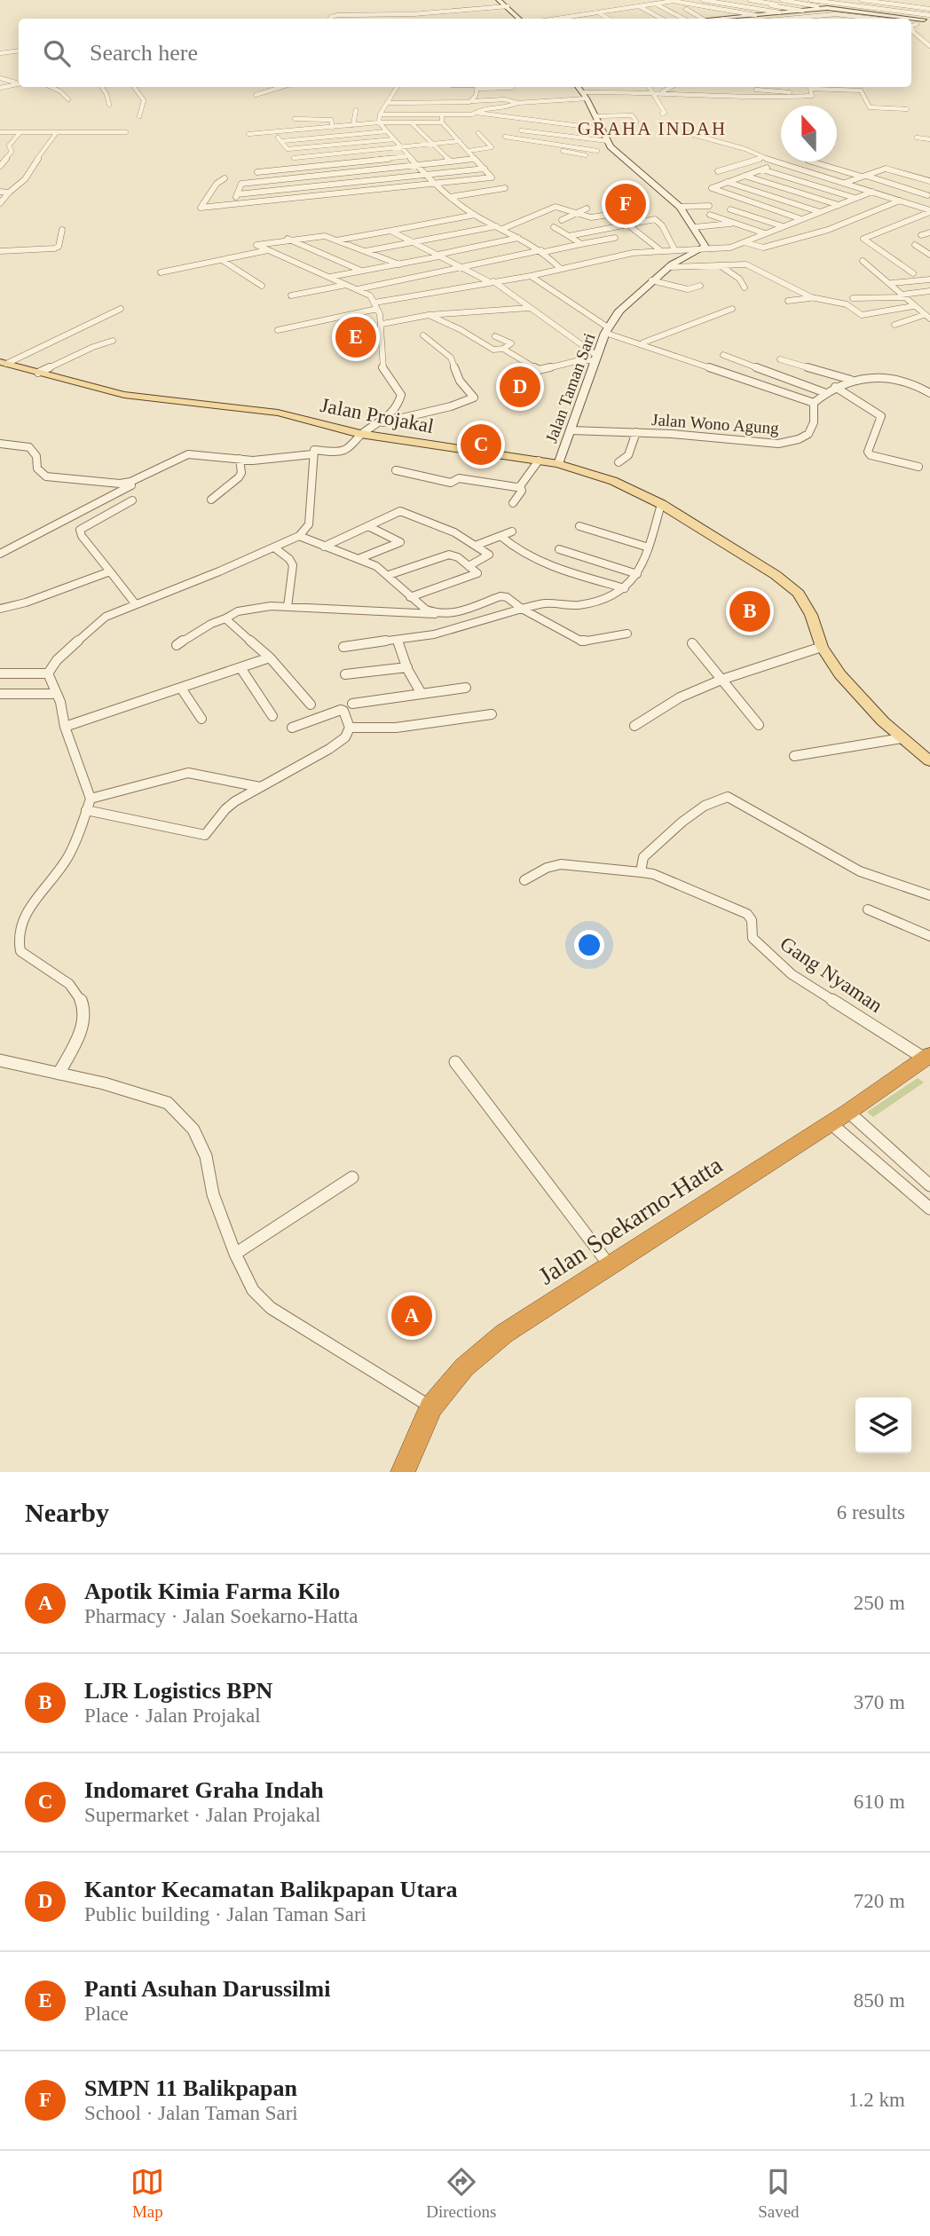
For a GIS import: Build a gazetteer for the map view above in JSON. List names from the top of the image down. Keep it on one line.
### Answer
{"streets":{"highway":["Jalan Soekarno-Hatta"],"main road":["Jalan Projakal"],"street":["Jalan Taman Sari","Jalan Wono Agung","Gang Nyaman"]},"crossings":[["Jalan Taman Sari","Jalan Projakal"],["Jalan Taman Sari","Jalan Wono Agung"],["Gang Nyaman","Jalan Soekarno-Hatta"]],"districts":["GRAHA INDAH"],"north":"top","page":{"search":"Search here","pins":["F","E","D","C","B","A"],"heading":["Nearby","6 results"],"list":[{"mark":"A","name":"Apotik Kimia Farma Kilo","note":"Pharmacy · Jalan Soekarno-Hatta","value":"250 m"},{"mark":"B","name":"LJR Logistics BPN","note":"Place · Jalan Projakal","value":"370 m"},{"mark":"C","name":"Indomaret Graha Indah","note":"Supermarket · Jalan Projakal","value":"610 m"},{"mark":"D","name":"Kantor Kecamatan Balikpapan Utara","note":"Public building · Jalan Taman Sari","value":"720 m"},{"mark":"E","name":"Panti Asuhan Darussilmi","note":"Place","value":"850 m"},{"mark":"F","name":"SMPN 11 Balikpapan","note":"School · Jalan Taman Sari","value":"1.2 km"}],"nav":["Map","Directions","Saved"]}}
